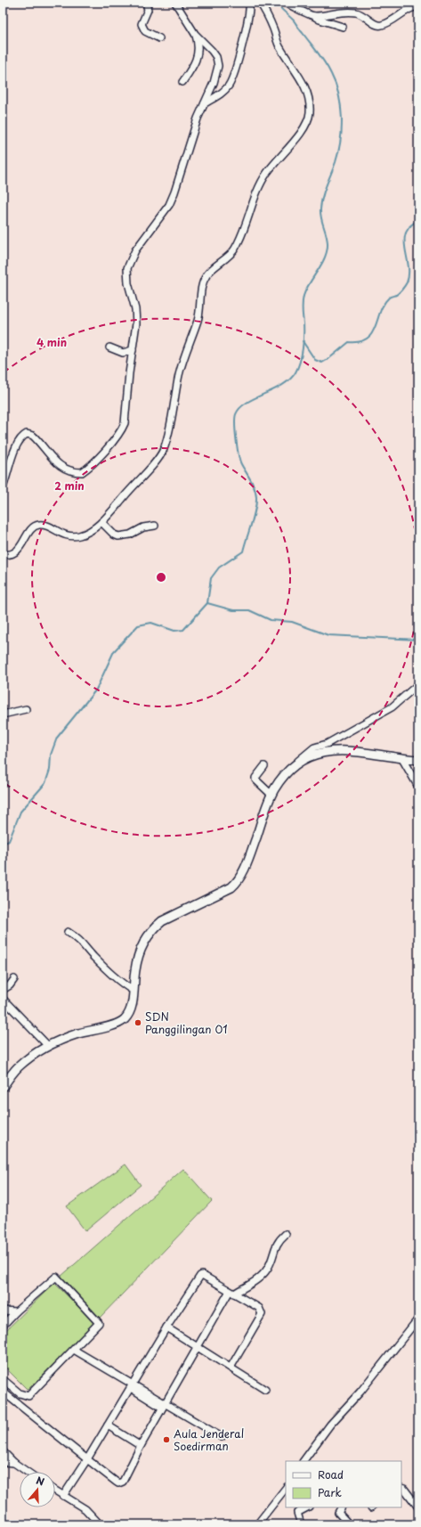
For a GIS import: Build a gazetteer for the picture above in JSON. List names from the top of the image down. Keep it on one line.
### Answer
{"places":["SDN Panggilingan 01","Aula Jenderal Soedirman"],"legend":["Road","Park"],"north":"top","rings":["4 min","2 min"]}
